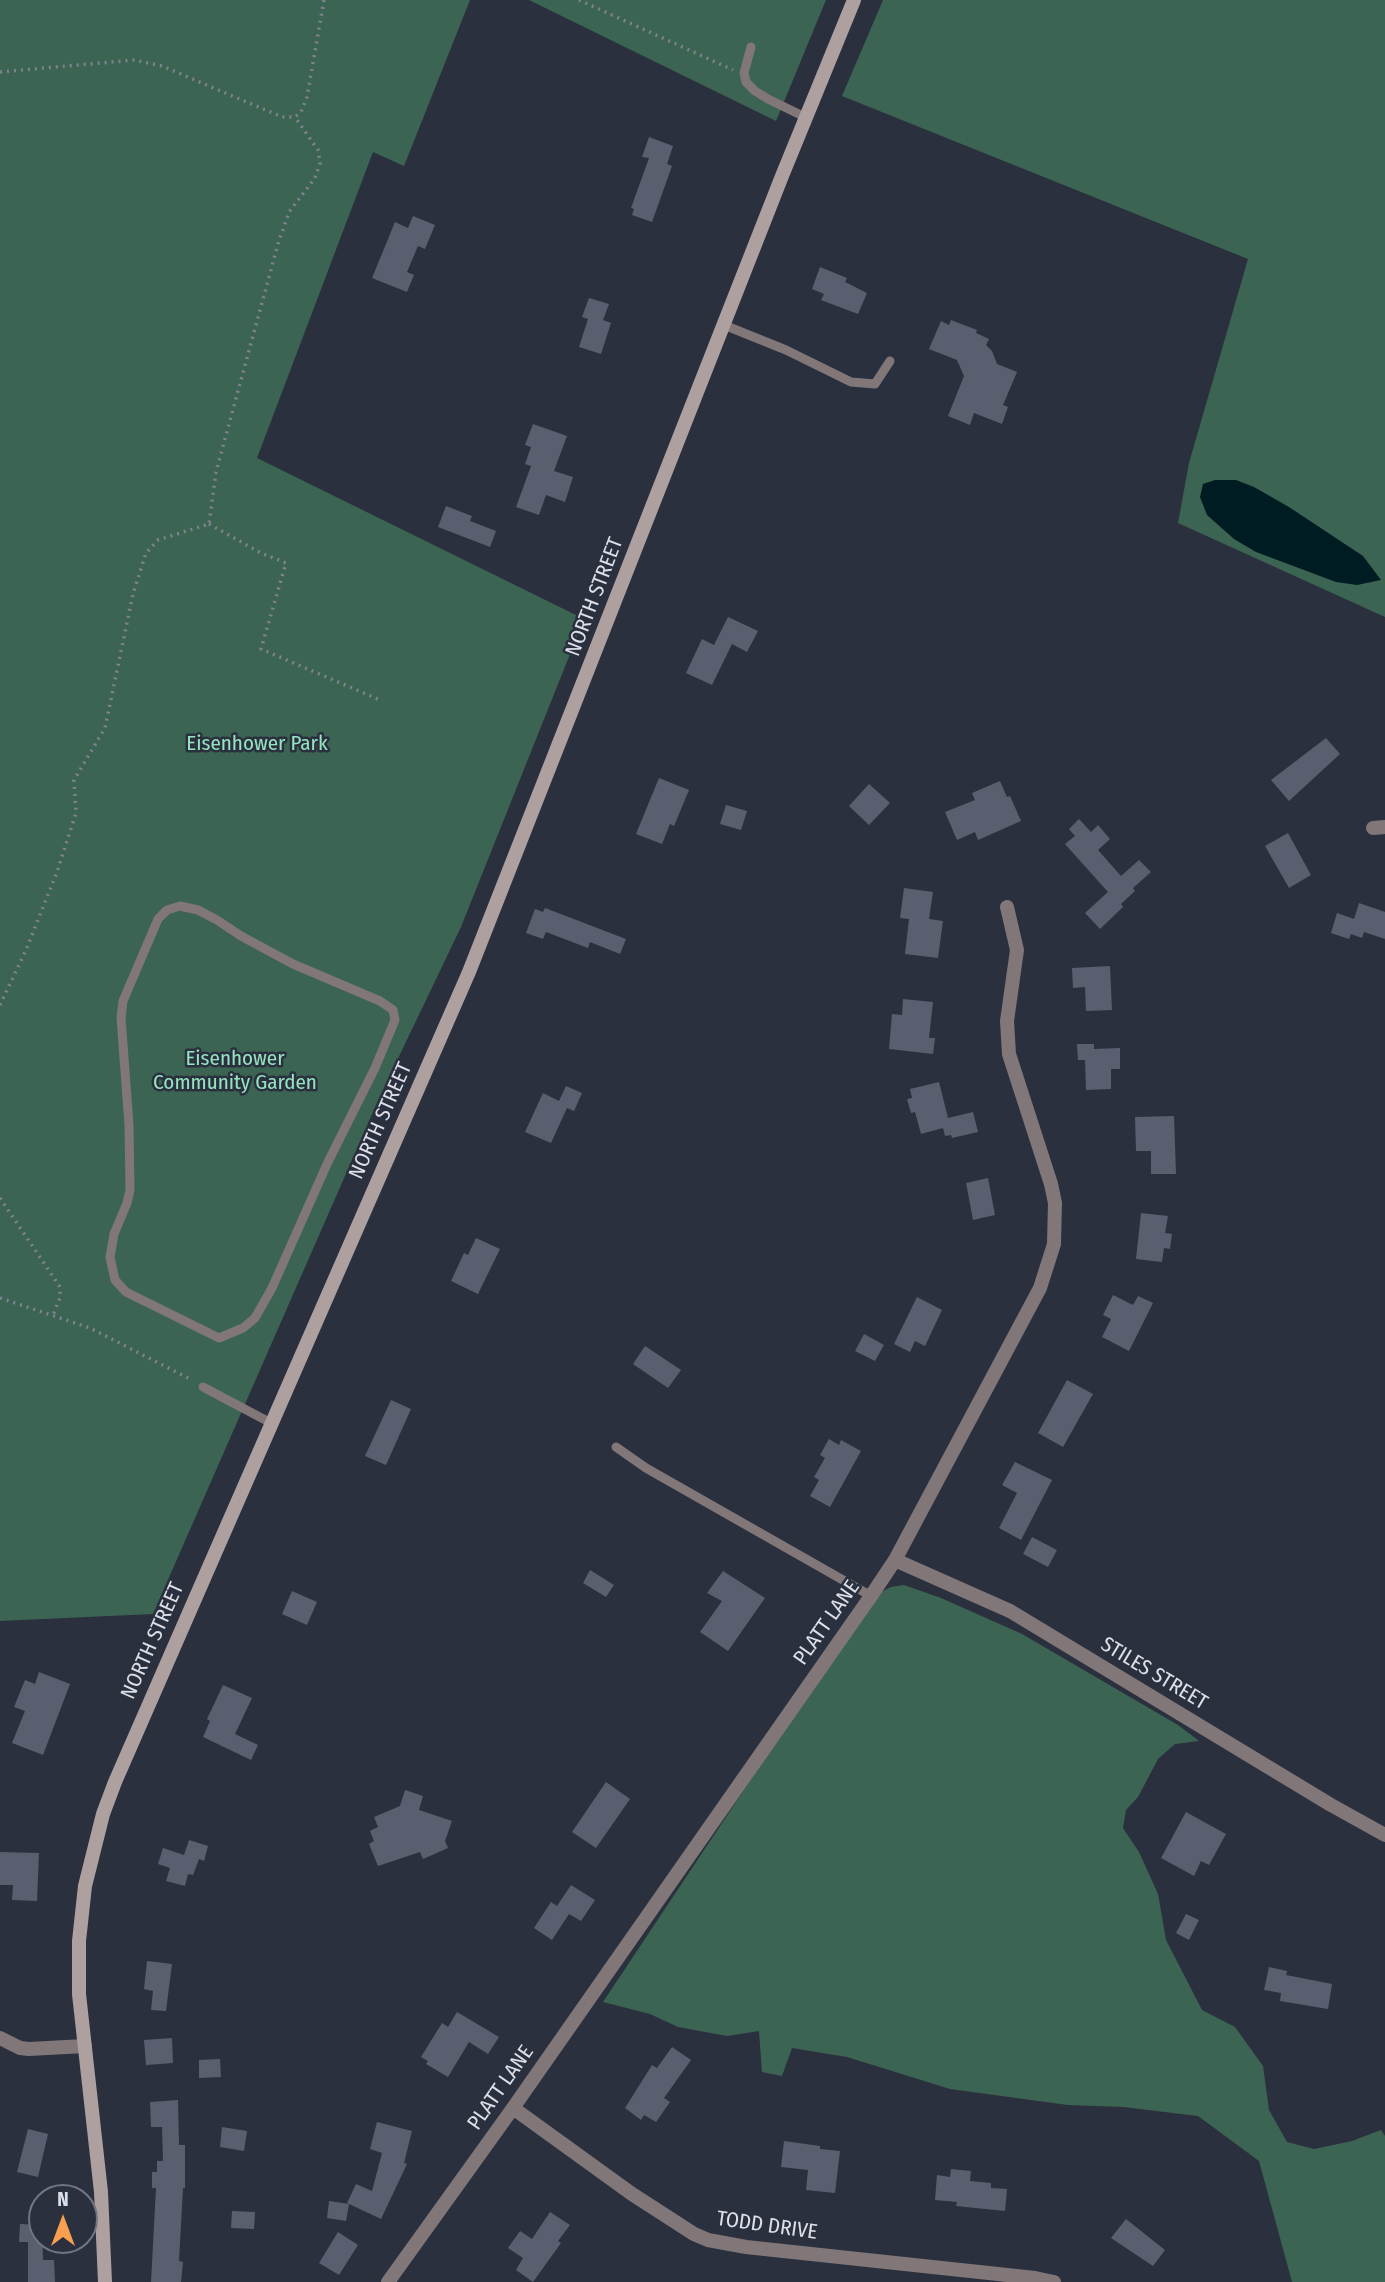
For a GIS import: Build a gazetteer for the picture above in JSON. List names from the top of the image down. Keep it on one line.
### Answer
{"streets":{"main road":["NORTH STREET"],"street":["PLATT LANE","STILES STREET","TODD DRIVE"]},"crossings":[["PLATT LANE","STILES STREET"],["PLATT LANE","TODD DRIVE"]],"parks":["Eisenhower Park","Eisenhower Community Garden"],"north":"top"}
